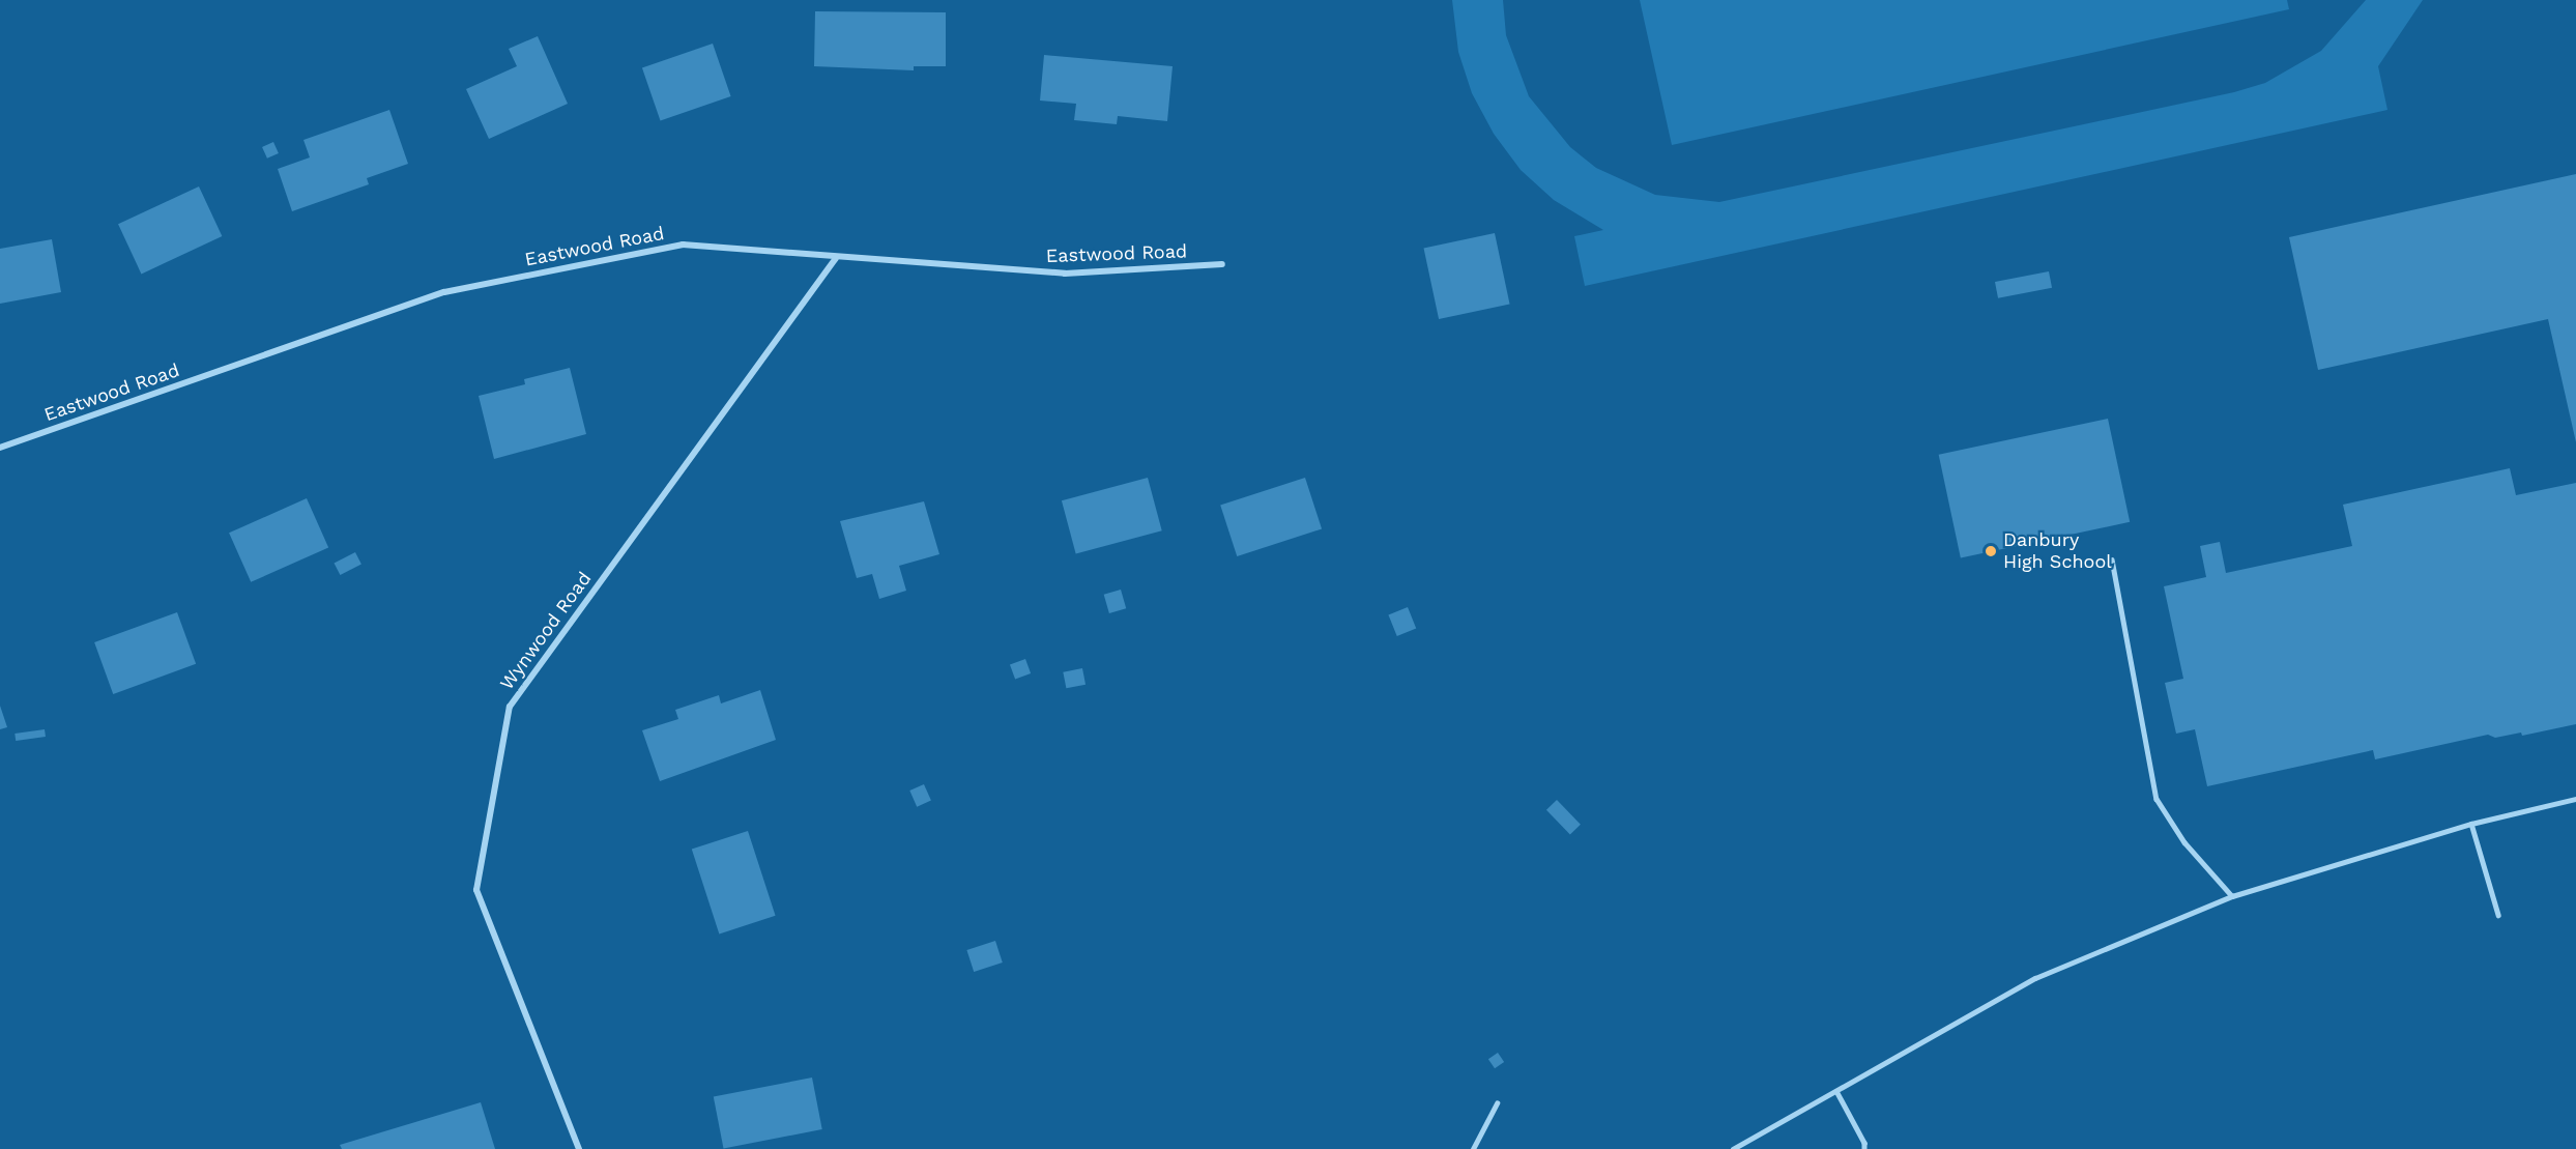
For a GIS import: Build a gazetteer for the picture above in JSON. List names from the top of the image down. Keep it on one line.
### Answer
{"streets":{"street":["Eastwood Road","Wynwood Road"]},"crossings":[["Eastwood Road","Wynwood Road"]],"places":["Danbury High School"]}
